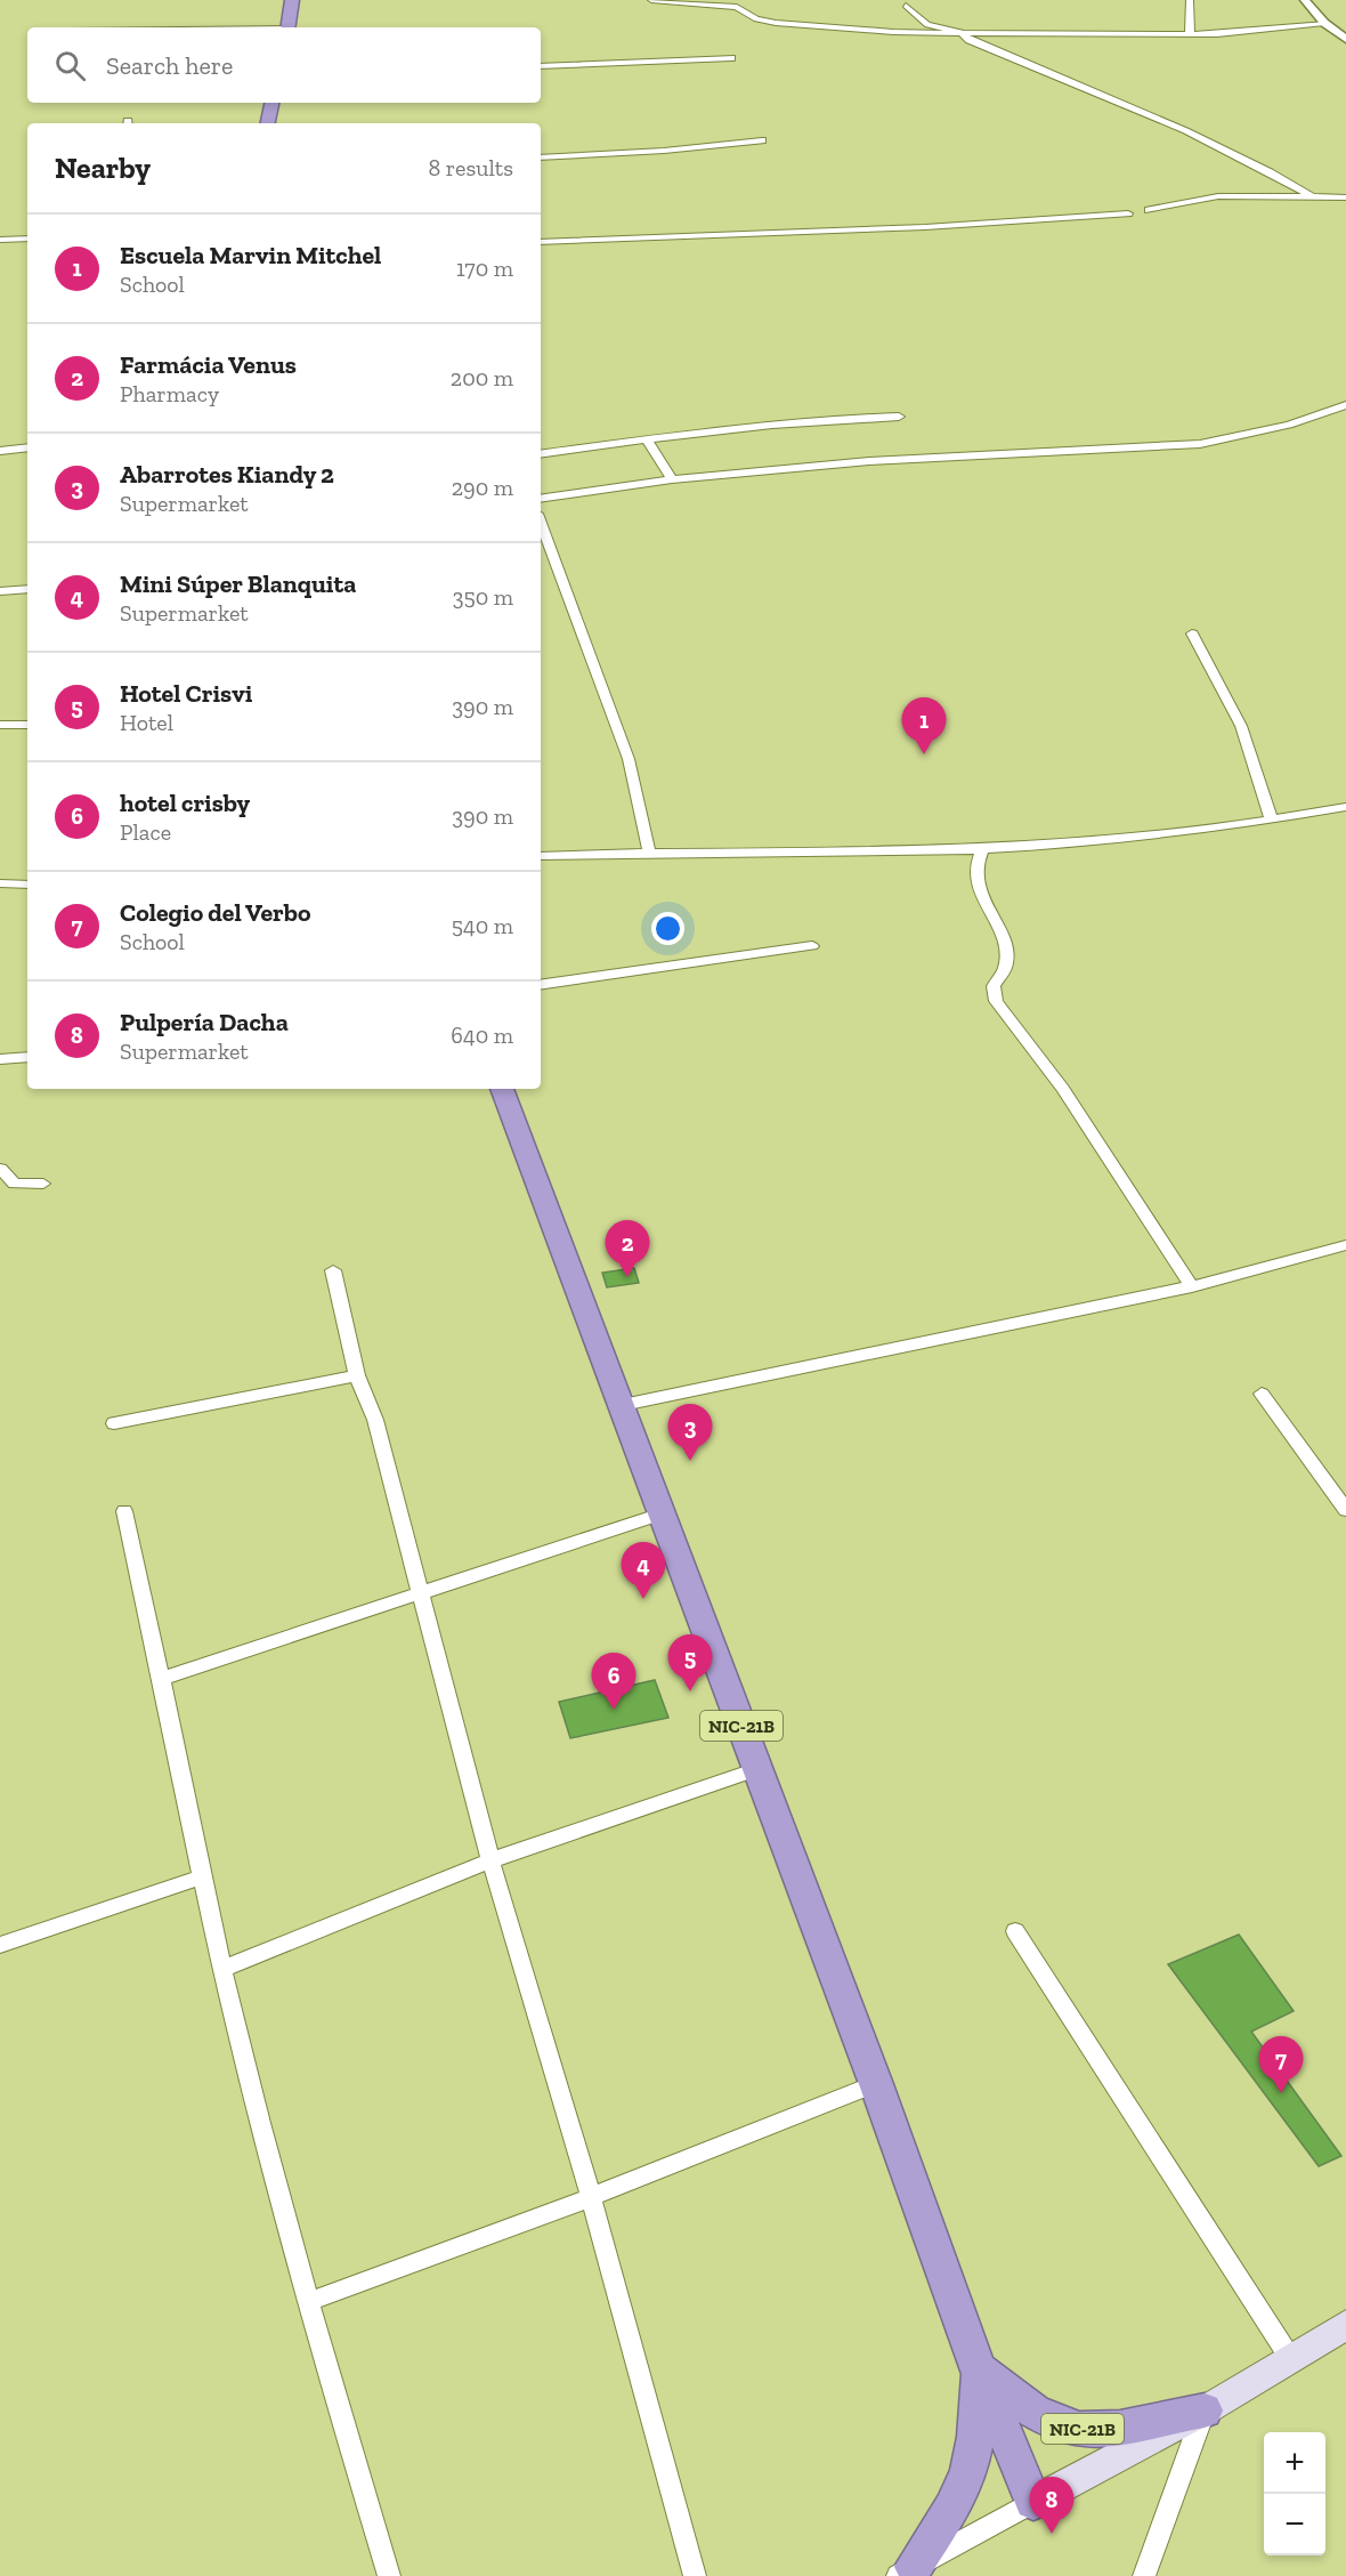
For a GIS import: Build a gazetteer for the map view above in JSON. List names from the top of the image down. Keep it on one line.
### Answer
{"streets":{"highway":["NIC-21B"]},"page":{"search":"Search here","heading":["Nearby","8 results"],"list":[{"mark":"1","name":"Escuela Marvin Mitchel","note":"School","value":"170 m"},{"mark":"2","name":"Farmácia Venus","note":"Pharmacy","value":"200 m"},{"mark":"3","name":"Abarrotes Kiandy 2","note":"Supermarket","value":"290 m"},{"mark":"4","name":"Mini Súper Blanquita","note":"Supermarket","value":"350 m"},{"mark":"5","name":"Hotel Crisvi","note":"Hotel","value":"390 m"},{"mark":"6","name":"hotel crisby","note":"Place","value":"390 m"},{"mark":"7","name":"Colegio del Verbo","note":"School","value":"540 m"},{"mark":"8","name":"Pulpería Dacha","note":"Supermarket","value":"640 m"}],"pins":["1","2","3","4","5","6","7","8"],"map_buttons":["+","−"]}}
